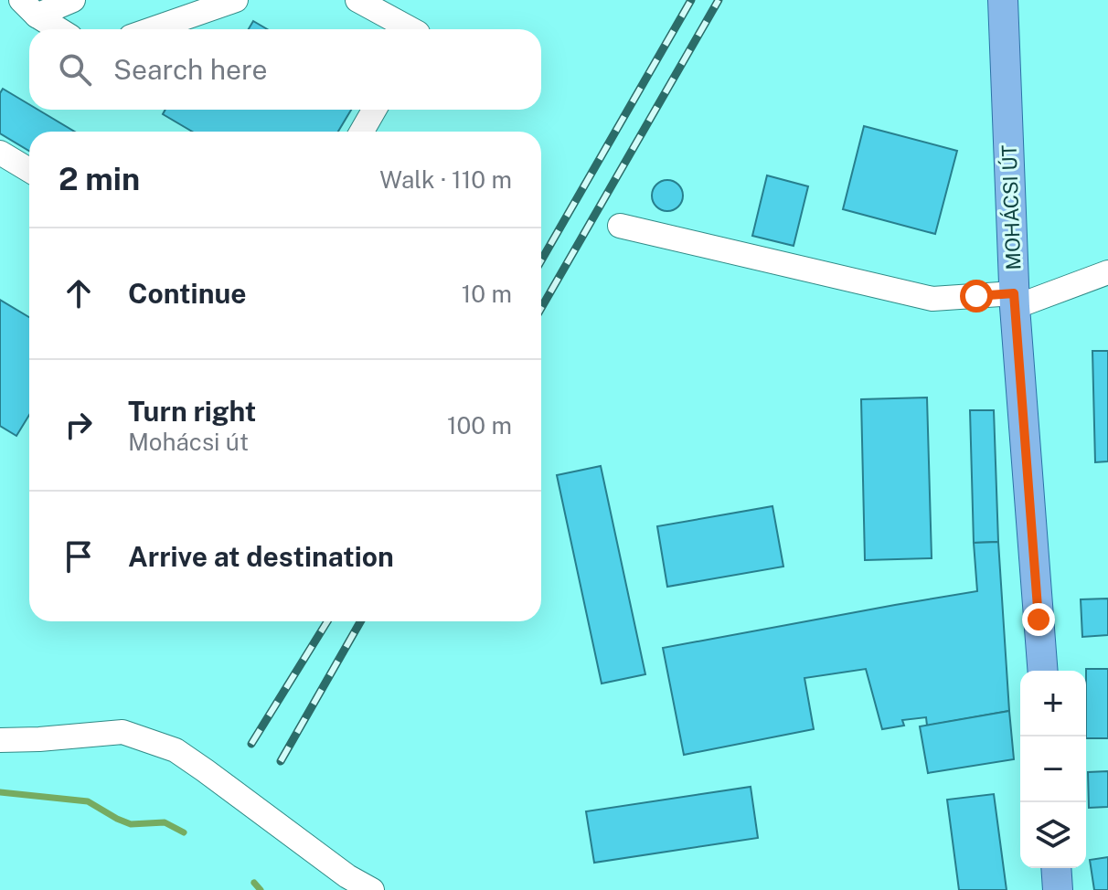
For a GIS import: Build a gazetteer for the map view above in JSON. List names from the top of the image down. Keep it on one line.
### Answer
{"streets":{"main road":["MOHÁCSI ÚT"]},"page":{"search":"Search here","heading":["2 min","Walk · 110 m"],"list":[["Continue","10 m"],["Turn right","Mohácsi út","100 m"],"Arrive at destination"],"map_buttons":["+","−"]}}
